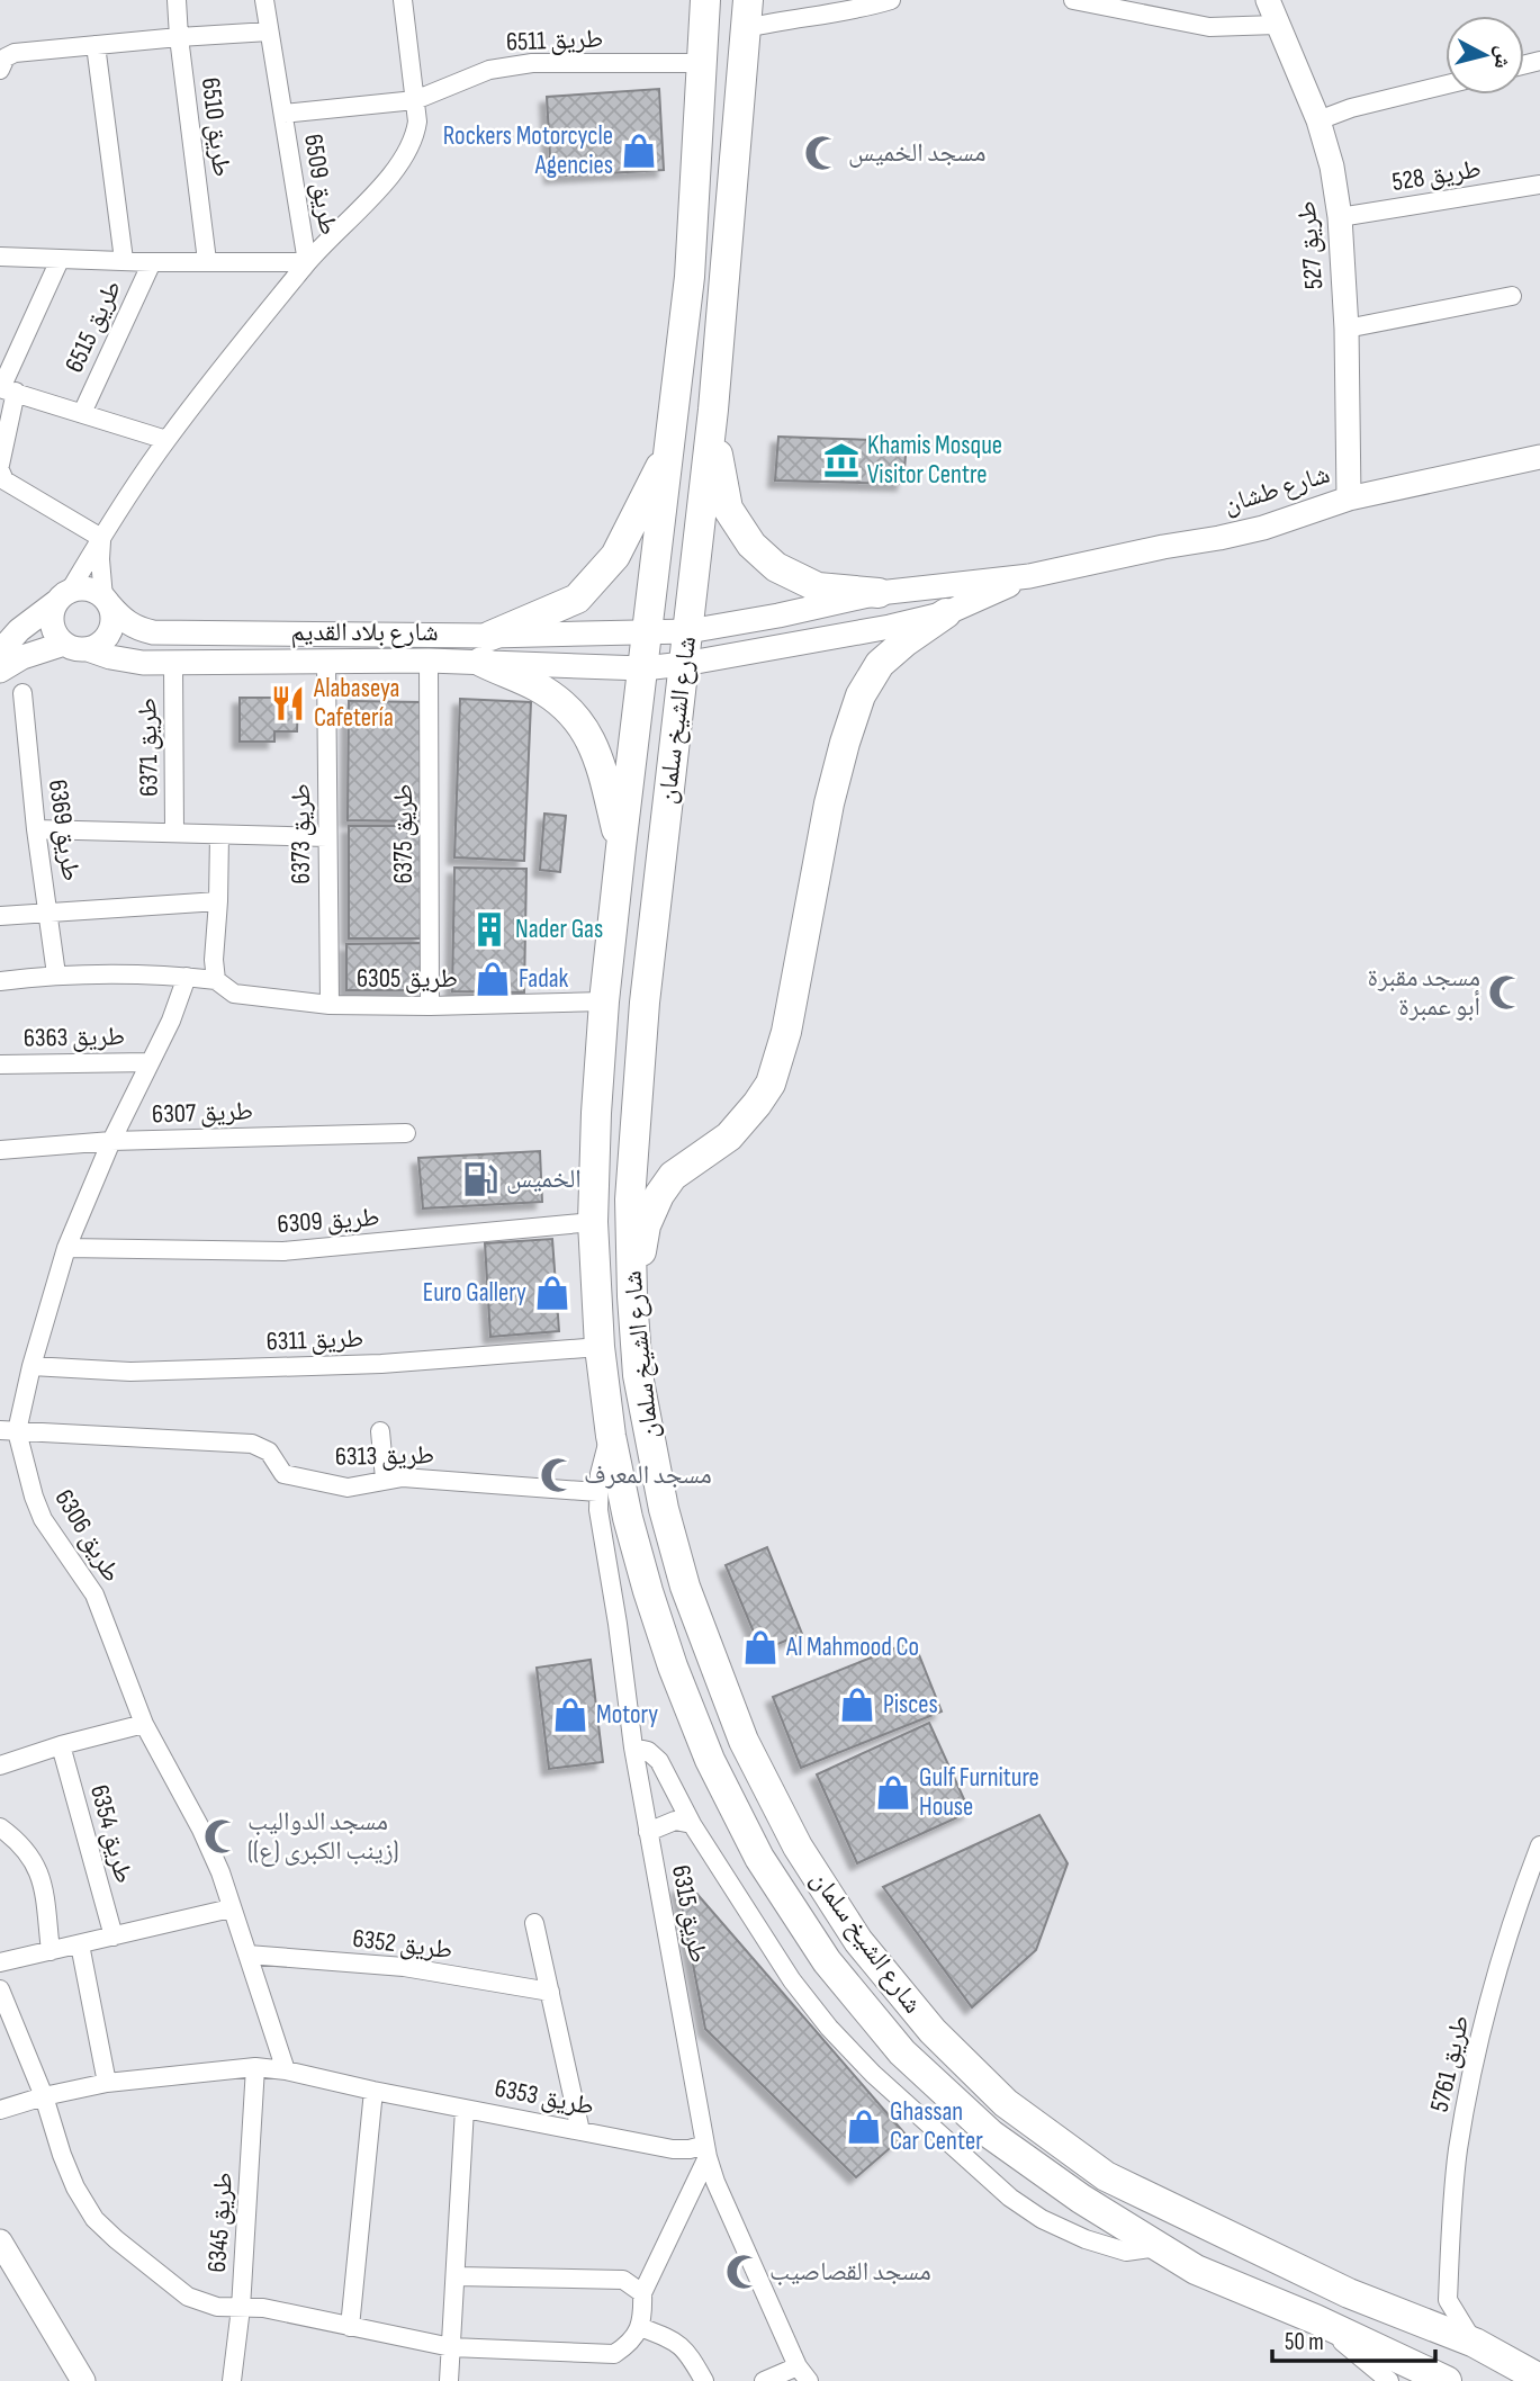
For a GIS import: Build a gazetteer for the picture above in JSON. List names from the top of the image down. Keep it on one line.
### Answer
{"streets":{"main road":["شارع الشيخ سلمان"],"street":["طريق 6511","طريق 6510","طريق 528","طريق 6509","طريق 527","طريق 6515","شارع طشان","شارع بلاد القديم","طريق 6371","طريق 6369","طريق 6373","طريق 6375","طريق 6305","طريق 6363","طريق 6307","طريق 6309","طريق 6311","طريق 6313","طريق 6306","طريق 6354","طريق 6315","طريق 6352","طريق 5761","طريق 6353","طريق 6345"]},"crossings":[["طريق 6511","طريق 6509"],["طريق 6511","شارع الشيخ سلمان"],["طريق 528","طريق 527"],["طريق 527","شارع طشان"],["شارع طشان","شارع بلاد القديم"],["شارع طشان","شارع الشيخ سلمان"],["شارع بلاد القديم","شارع الشيخ سلمان"],["شارع بلاد القديم","طريق 6371"],["شارع بلاد القديم","طريق 6373"],["شارع بلاد القديم","طريق 6375"],["شارع الشيخ سلمان","طريق 6305"],["شارع الشيخ سلمان","طريق 6309"],["شارع الشيخ سلمان","طريق 6311"],["شارع الشيخ سلمان","طريق 6315"],["طريق 6371","طريق 6369"],["طريق 6371","طريق 6373"],["طريق 6373","طريق 6305"],["طريق 6375","طريق 6305"],["طريق 6305","طريق 6306"],["طريق 6363","طريق 6306"],["طريق 6307","طريق 6306"],["طريق 6309","طريق 6306"],["طريق 6311","طريق 6306"],["طريق 6313","طريق 6306"],["طريق 6313","طريق 6315"],["طريق 6306","طريق 6352"],["طريق 6306","طريق 6353"],["طريق 6315","طريق 6353"],["طريق 6353","طريق 6345"]],"places":{"shop":["Rockers Motorcycle Agencies","Fadak","Euro Gallery","Al Mahmood Co","Pisces","Motory","Gulf Furniture House","Ghassan Car Center"],"mosque":["مسجد الخميس","مسجد مقبرة أبو عمبرة","مسجد المعرف","مسجد الدواليب (زينب الكبرى (ع))","مسجد القصاصيب"],"museum":["Khamis Mosque Visitor Centre"],"restaurant":["Alabaseya Cafetería"],"building":["Nader Gas"],"fuel station":["الخميس"]},"scale_bar":"50 m","north":"right"}
